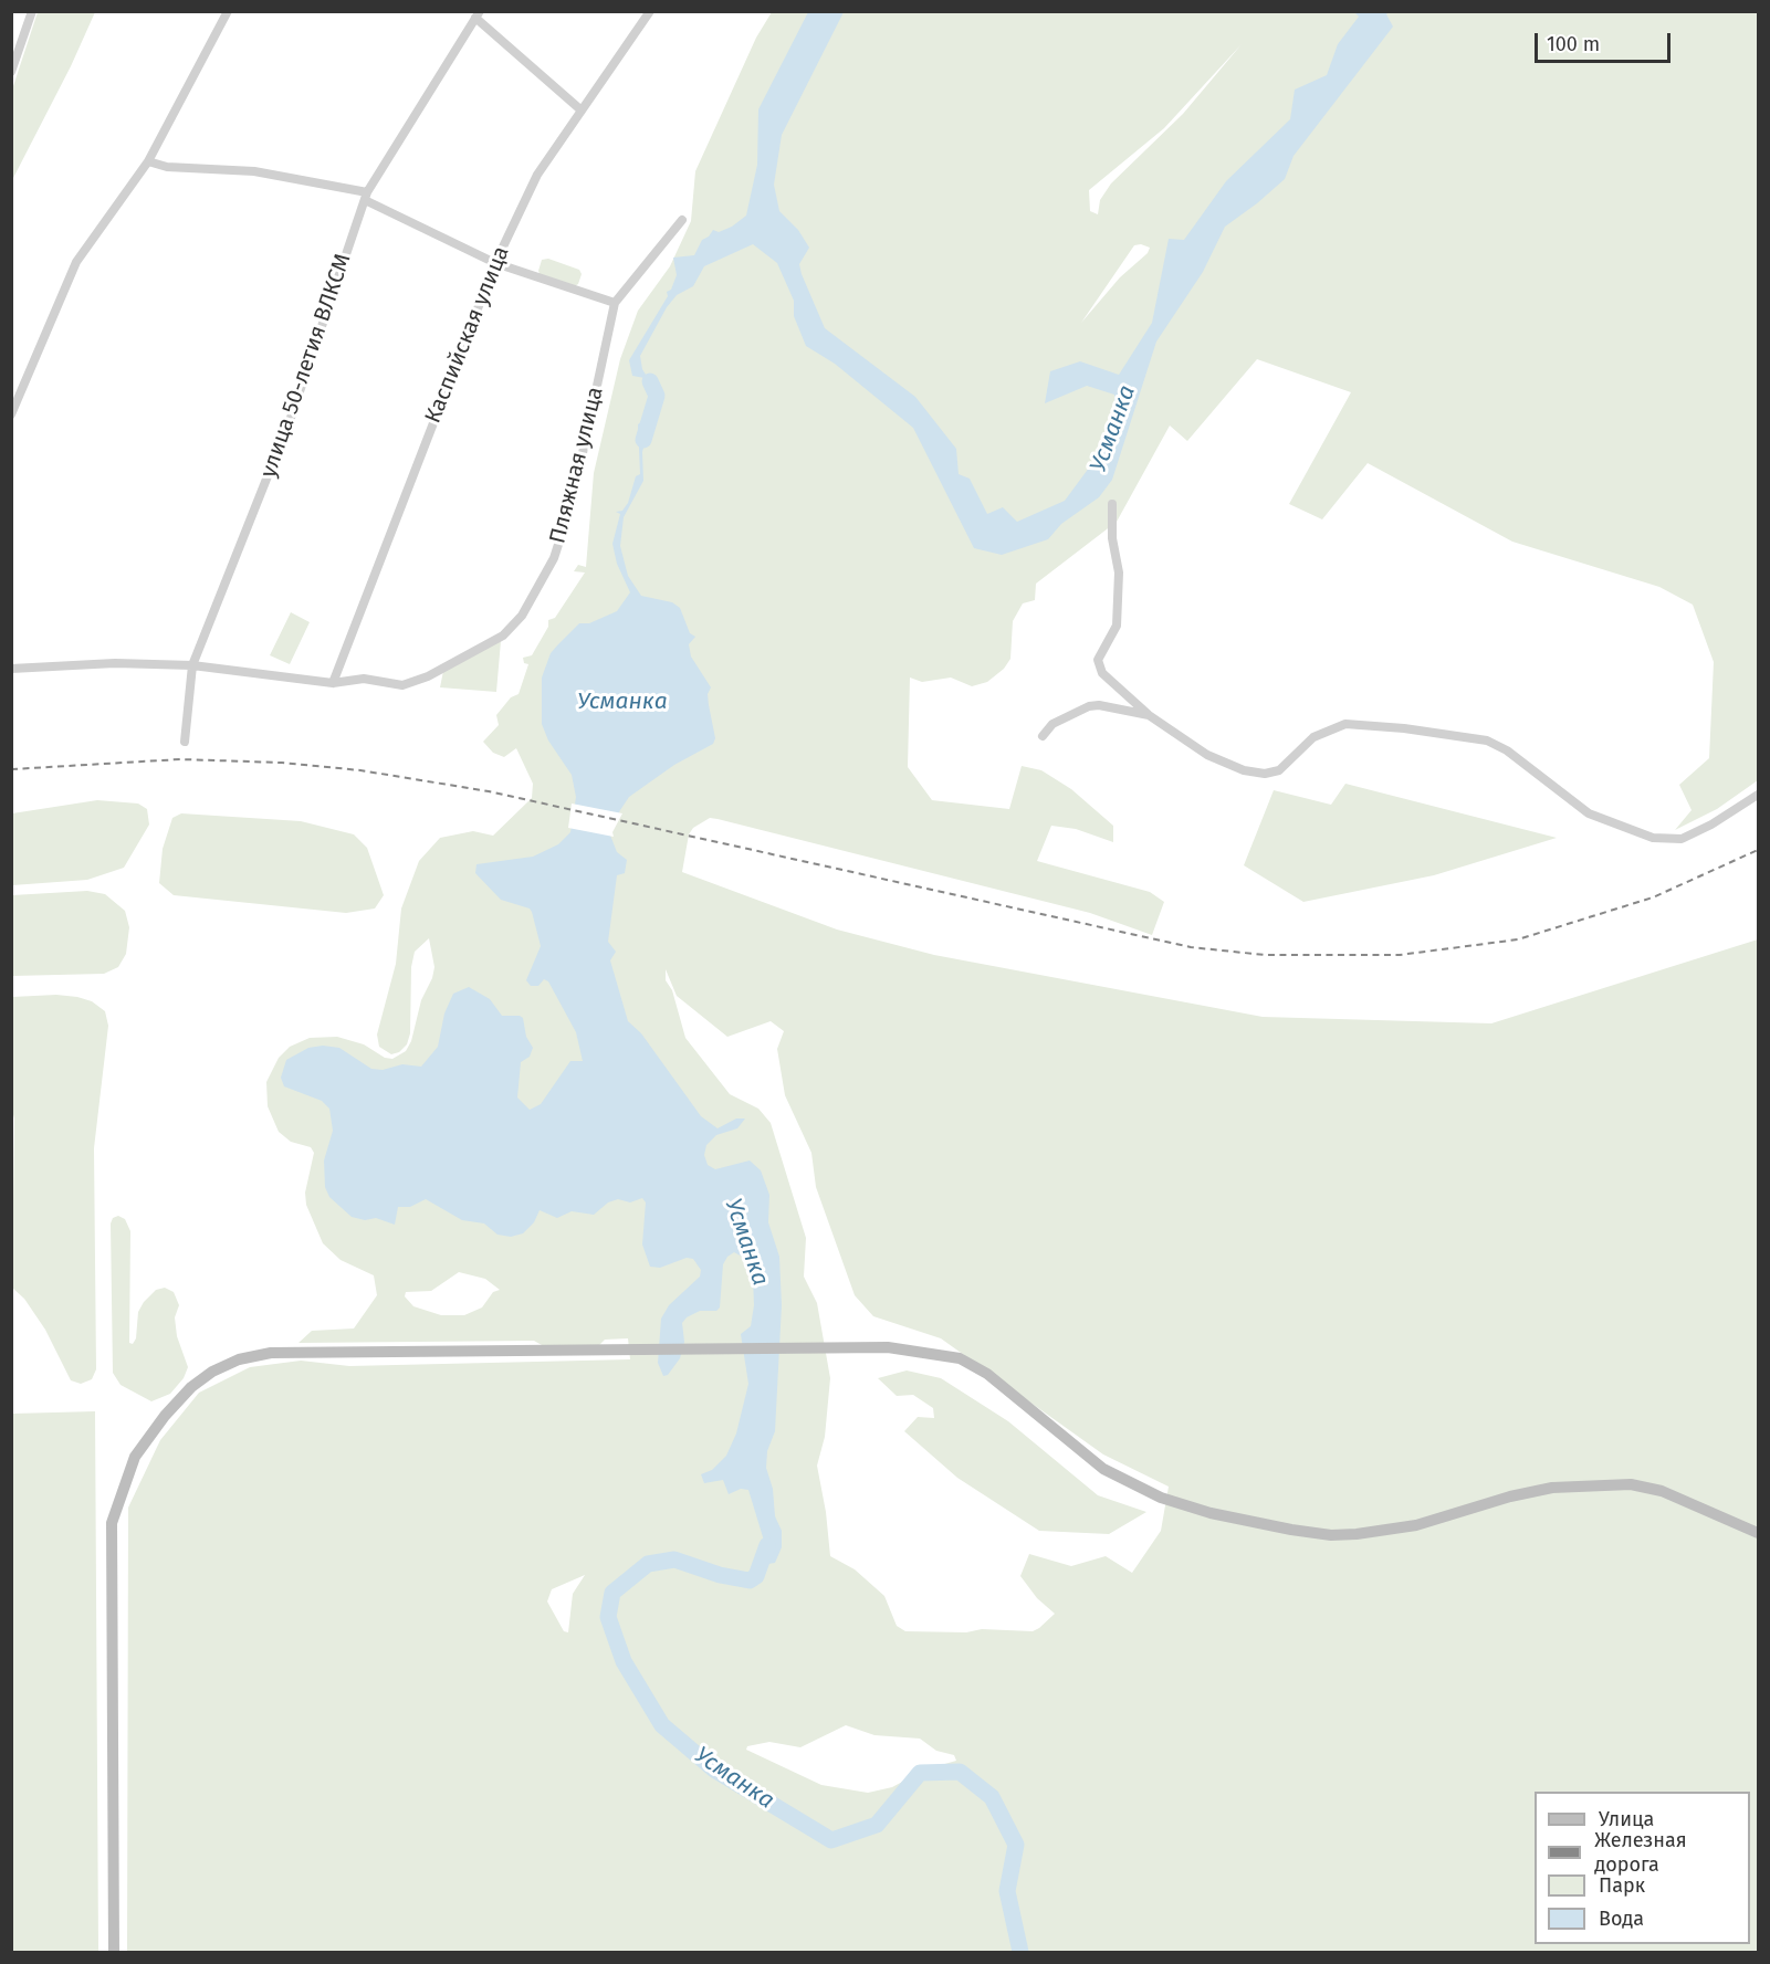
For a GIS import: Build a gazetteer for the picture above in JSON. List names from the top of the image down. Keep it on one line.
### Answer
{"streets":{"street":["Каспийская улица","улица 50-летия ВЛКСМ","Пляжная улица"]},"crossings":[["Каспийская улица","Пляжная улица"],["улица 50-летия ВЛКСМ","Пляжная улица"]],"water":["Усманка"],"legend":["Улица","Железная дорога","Парк","Вода"],"scale_bar":"100 m"}
